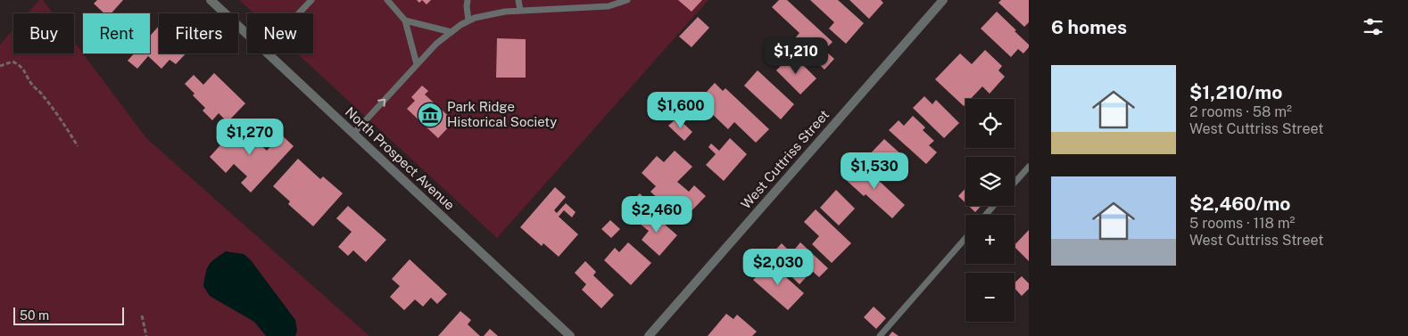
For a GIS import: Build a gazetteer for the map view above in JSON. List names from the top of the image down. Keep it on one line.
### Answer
{"streets":{"street":["North Prospect Avenue","West Cuttriss Street"]},"places":{"museum":["Park Ridge Historical Society"]},"scale_bar":"50 m","page":{"heading":"6 homes","chip":["Buy","Rent","Filters","New"],"price":["$1,210","$1,600","$1,270","$1,530","$2,460","$2,030"],"list":[{"name":"$1,210/mo","note":"2 rooms · 58 m² · West Cuttriss Street"},{"name":"$2,460/mo","note":"5 rooms · 118 m² · West Cuttriss Street"}],"map_buttons":["+","−"],"scale":"50 m"}}
